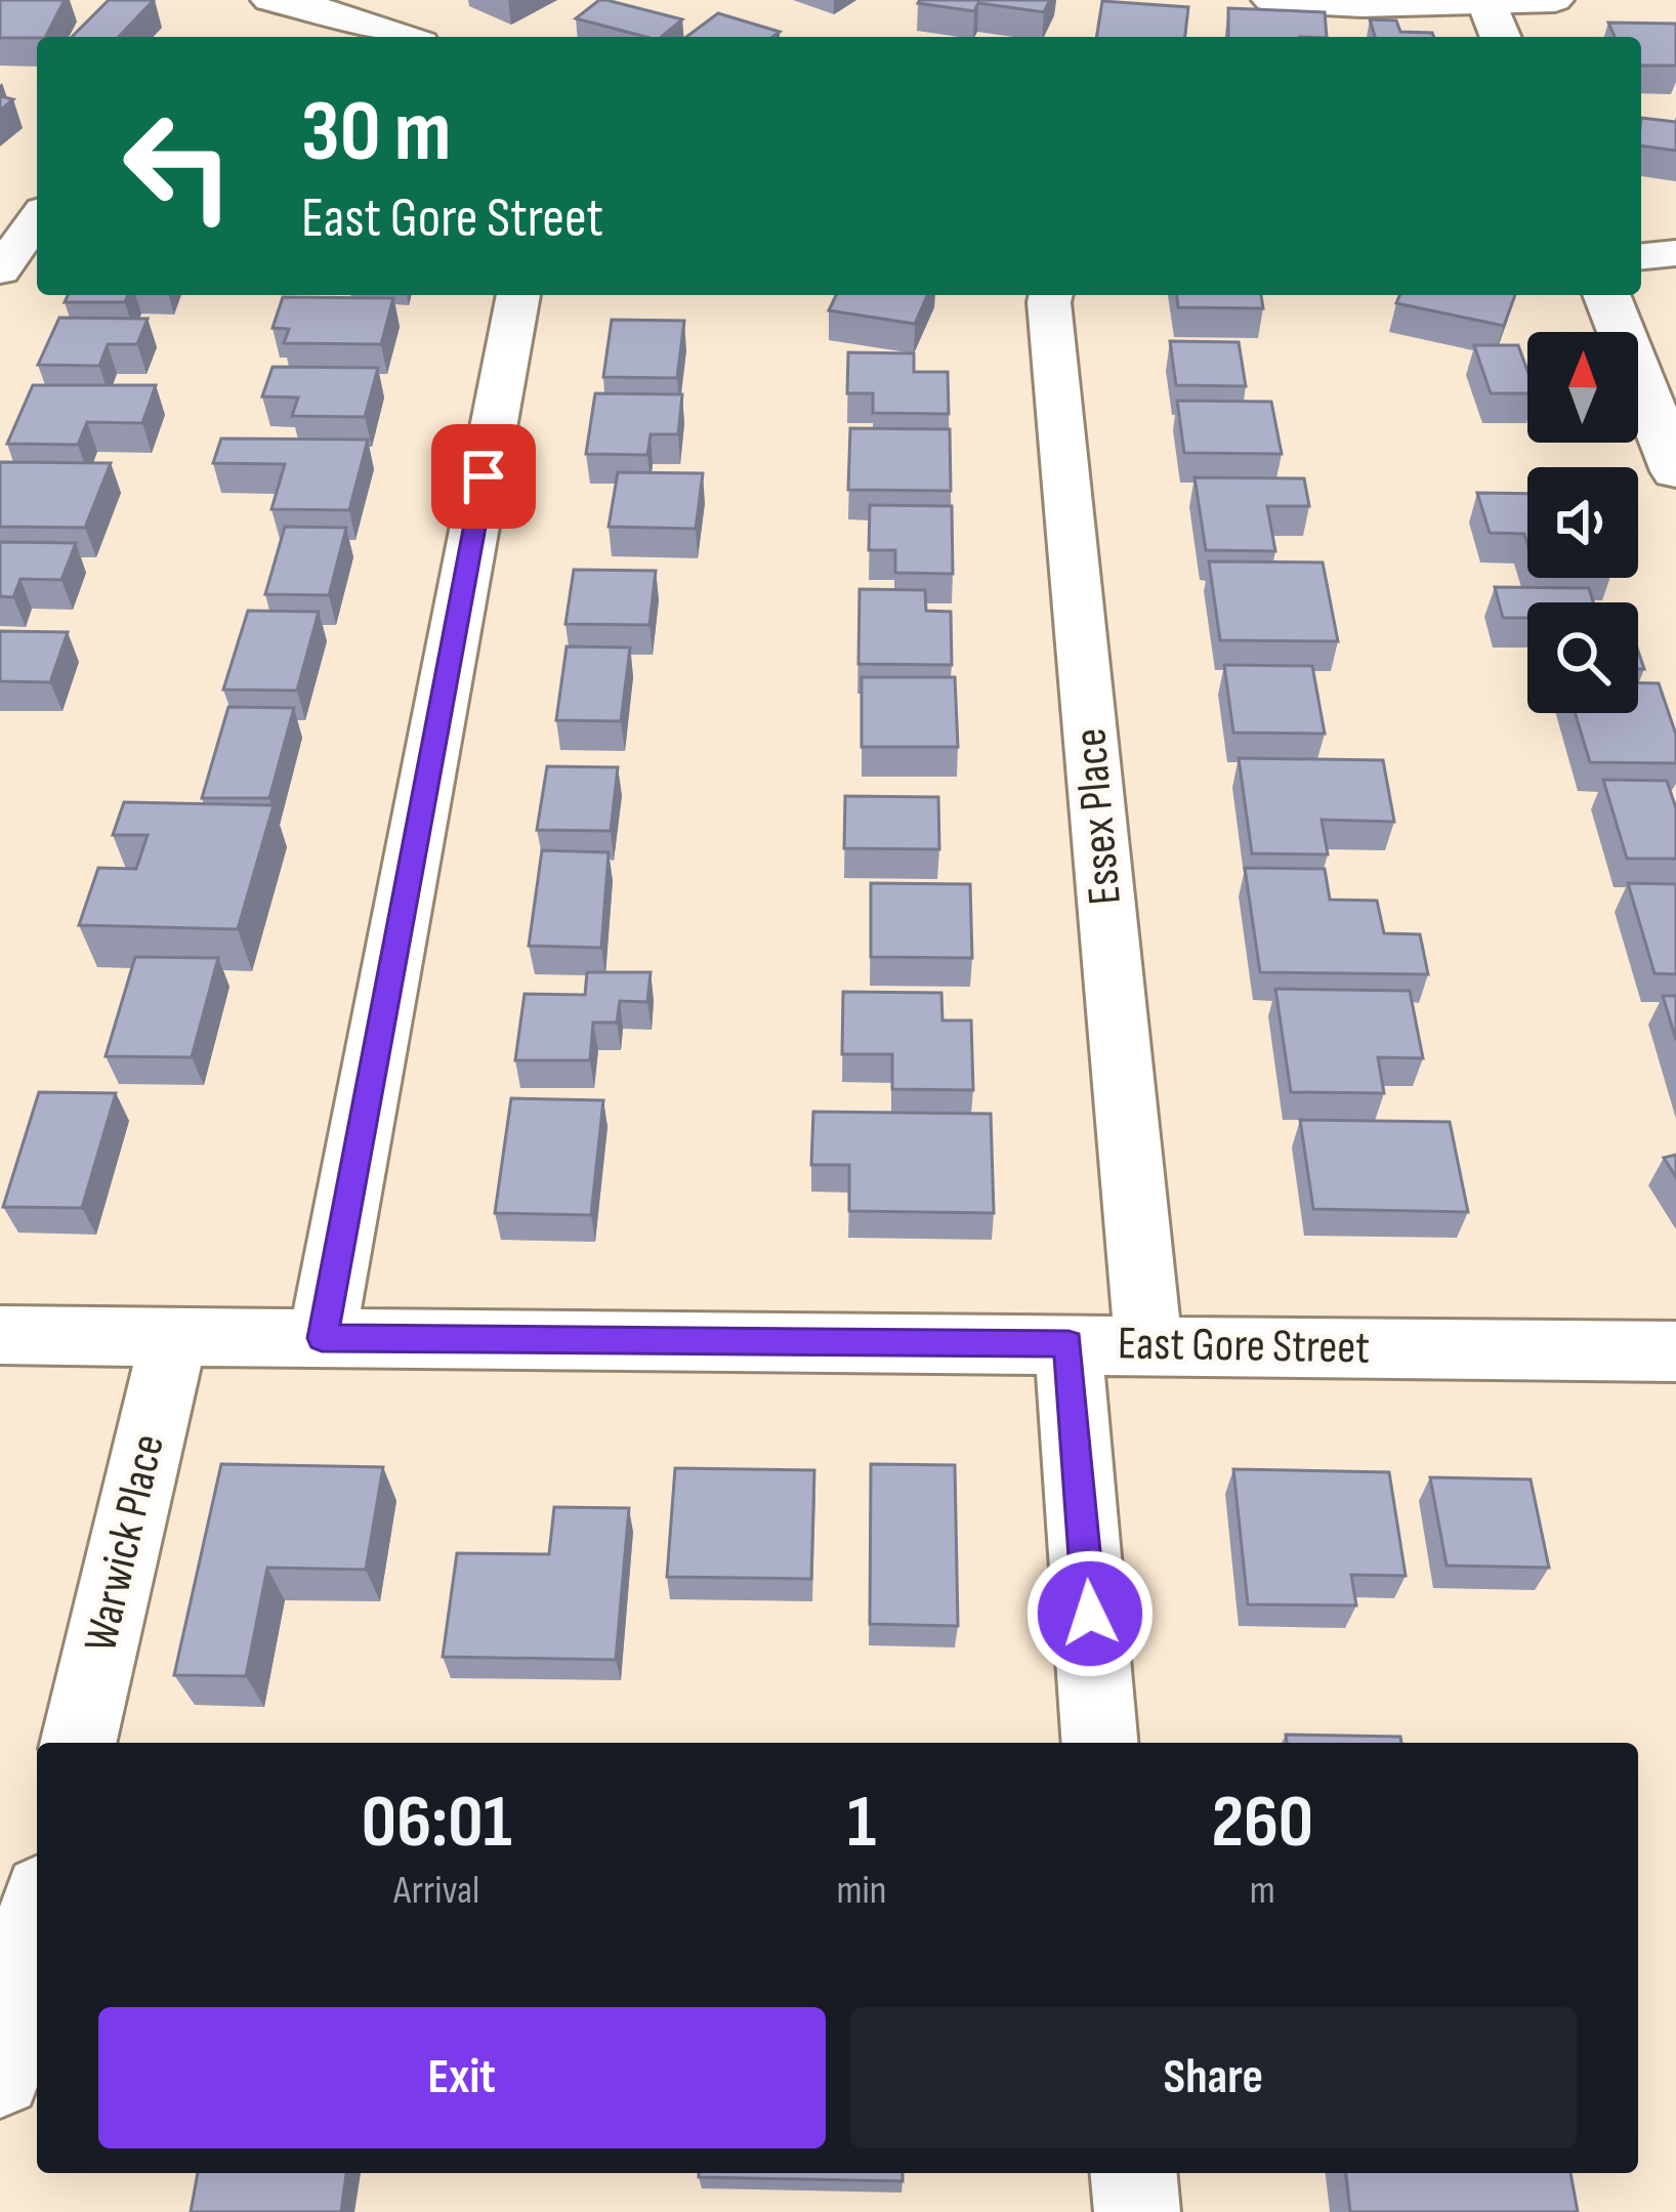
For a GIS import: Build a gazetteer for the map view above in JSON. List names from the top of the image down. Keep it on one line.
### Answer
{"streets":{"street":["Essex Place","East Gore Street","Warwick Place"]},"crossings":[["Essex Place","East Gore Street"],["East Gore Street","Warwick Place"]],"north":"top","page":{"turn":["30 m","East Gore Street"],"eta":["06:01","Arrival","1","min","260","m"],"buttons":["Exit","Share"]}}
